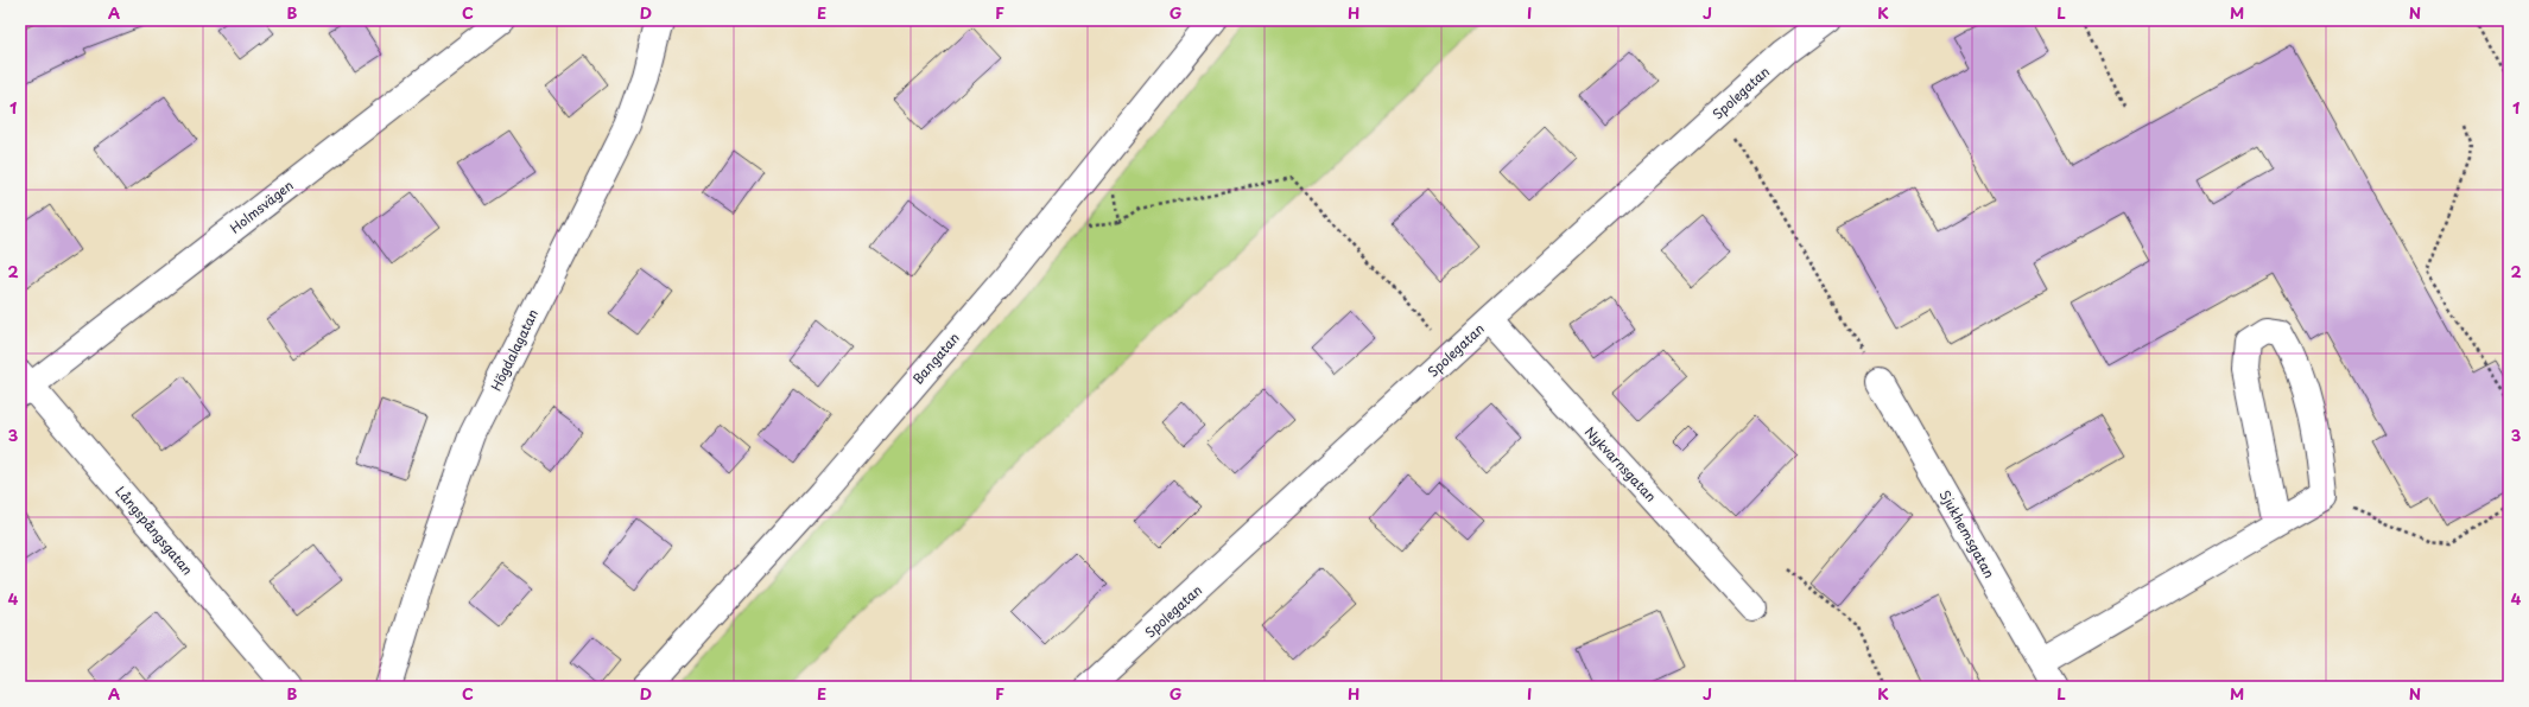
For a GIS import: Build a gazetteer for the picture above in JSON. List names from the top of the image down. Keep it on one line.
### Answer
{"streets":{"street":["Spolegatan","Holmsvägen","Högdalagatan","Bangatan","Nykvarnsgatan","Långspångsgatan","Sjukhemsgatan"]},"crossings":[["Spolegatan","Nykvarnsgatan"],["Holmsvägen","Långspångsgatan"]],"grid":{"columns":["A","B","C","D","E","F","G","H","I","J","K","L","M","N"],"rows":["1","2","3","4"]}}
